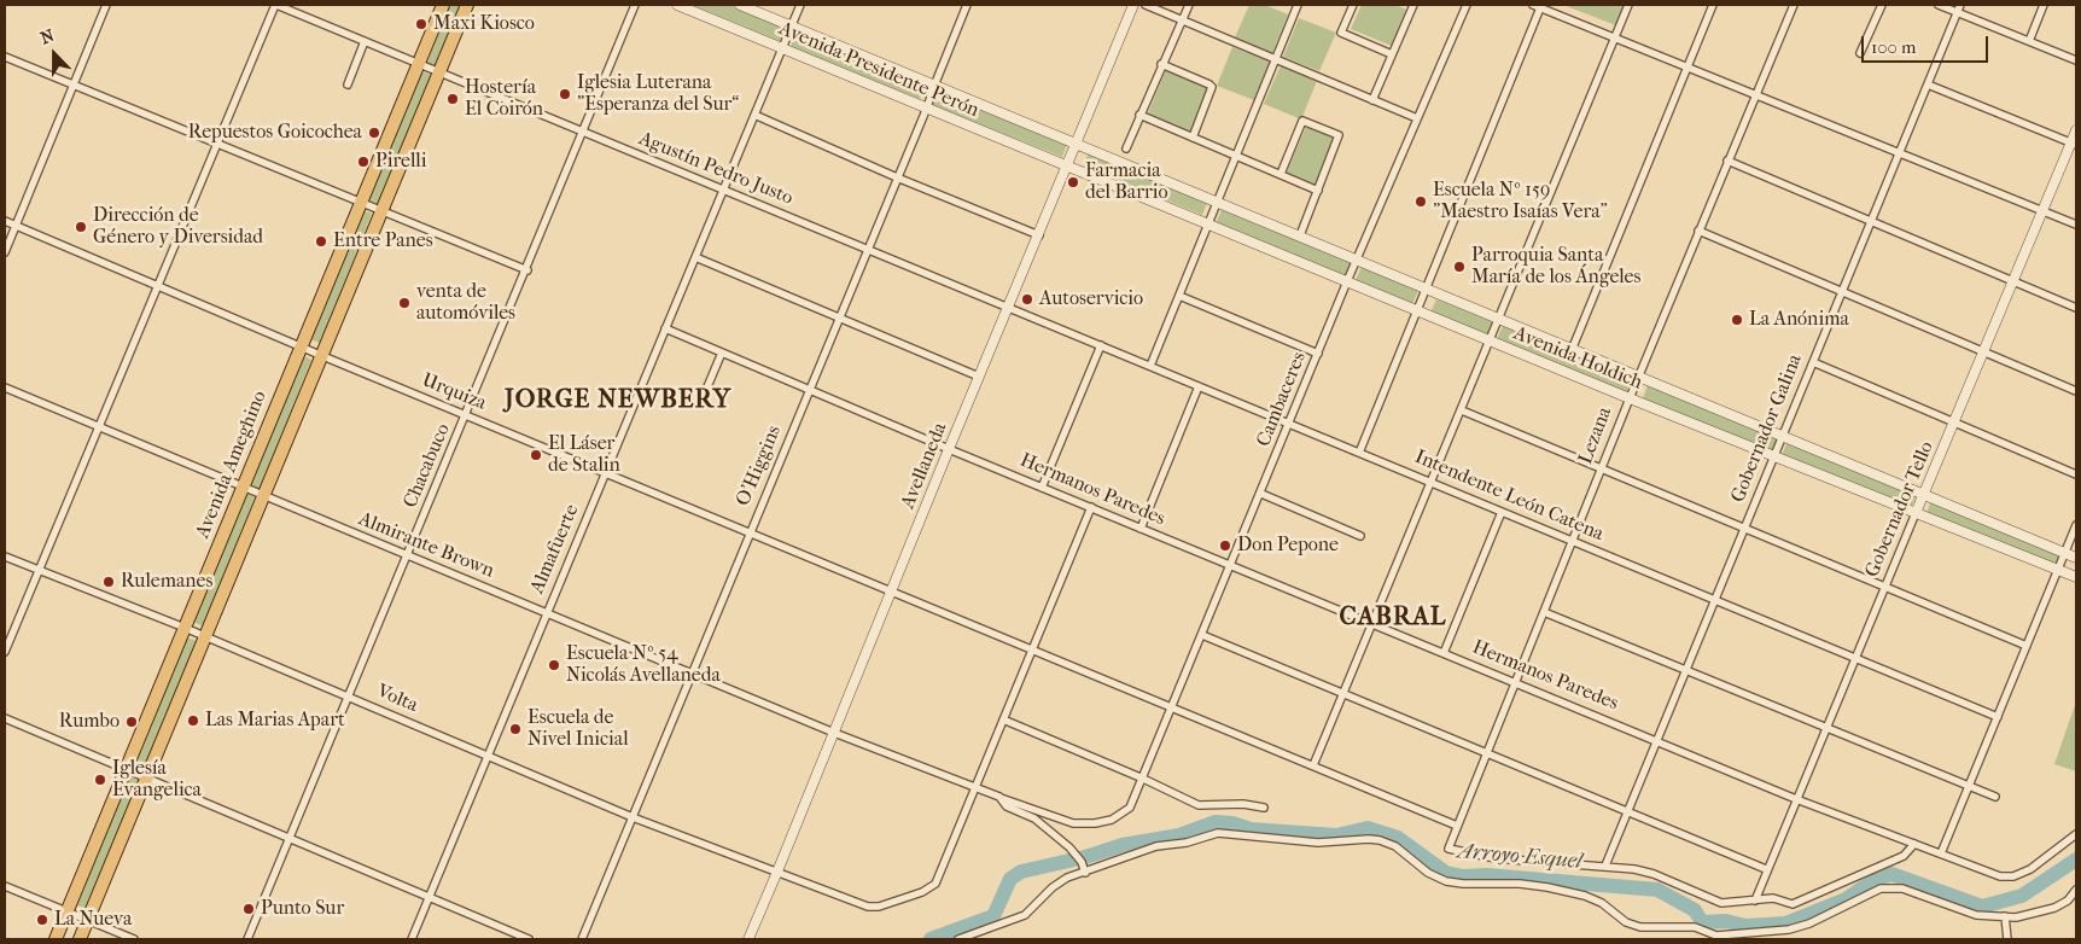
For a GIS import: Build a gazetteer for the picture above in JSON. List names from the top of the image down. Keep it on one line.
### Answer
{"streets":{"highway":["Avenida Ameghino"],"street":["Avenida Presidente Perón","Agustín Pedro Justo","Avenida Holdich","Urquiza","Cambaceres","Gobernador Galina","Lezana","Chacabuco","O'Higgins","Avellaneda","Hermanos Paredes","Intendente León Catena","Gobernador Tello","Almirante Brown","Almafuerte","Volta"]},"crossings":[["Avenida Presidente Perón","Avenida Holdich"],["Avenida Presidente Perón","O'Higgins"],["Avenida Presidente Perón","Avellaneda"],["Avenida Presidente Perón","Almafuerte"],["Agustín Pedro Justo","Avenida Ameghino"],["Agustín Pedro Justo","Chacabuco"],["Agustín Pedro Justo","O'Higgins"],["Agustín Pedro Justo","Avellaneda"],["Agustín Pedro Justo","Intendente León Catena"],["Agustín Pedro Justo","Almafuerte"],["Avenida Holdich","Cambaceres"],["Avenida Holdich","Gobernador Galina"],["Avenida Holdich","Lezana"],["Avenida Holdich","Avellaneda"],["Avenida Holdich","Gobernador Tello"],["Urquiza","Cambaceres"],["Urquiza","Lezana"],["Urquiza","Avenida Ameghino"],["Urquiza","Chacabuco"],["Urquiza","O'Higgins"],["Urquiza","Avellaneda"],["Urquiza","Almafuerte"],["Cambaceres","Hermanos Paredes"],["Cambaceres","Intendente León Catena"],["Cambaceres","Almirante Brown"],["Gobernador Galina","Lezana"],["Gobernador Galina","Hermanos Paredes"],["Gobernador Galina","Intendente León Catena"],["Lezana","Hermanos Paredes"],["Lezana","Intendente León Catena"],["Avenida Ameghino","Almirante Brown"],["Avenida Ameghino","Volta"],["Chacabuco","Almirante Brown"],["Chacabuco","Volta"],["O'Higgins","Hermanos Paredes"],["O'Higgins","Almirante Brown"],["O'Higgins","Volta"],["Avellaneda","Hermanos Paredes"],["Avellaneda","Intendente León Catena"],["Avellaneda","Almirante Brown"],["Avellaneda","Volta"],["Hermanos Paredes","Gobernador Tello"],["Hermanos Paredes","Almafuerte"],["Intendente León Catena","Gobernador Tello"],["Almirante Brown","Almafuerte"],["Almirante Brown","Volta"],["Almafuerte","Volta"]],"districts":["JORGE NEWBERY","CABRAL"],"water":["Arroyo Esquel"],"places":["Maxi Kiosco","Iglesia Luterana ”Esperanza del Sur“","Hostería El Coirón","Repuestos Goicochea","Pirelli","Farmacia del Barrio","Escuela Nº 159 \"Maestro Isaías Vera\"","Dirección de Género y Diversidad","Entre Panes","Parroquia Santa María de los Ángeles","Autoservicio","venta de automóviles","La Anónima","El Láser de Stalin","Don Pepone","Rulemanes","Escuela Nº 54 Nicolás Avellaneda","Las Marias Apart","Rumbo","Escuela de Nivel Inicial","Iglesía Evangelica","Punto Sur","La Nueva"],"scale_bar":"100 m","north":"top"}
